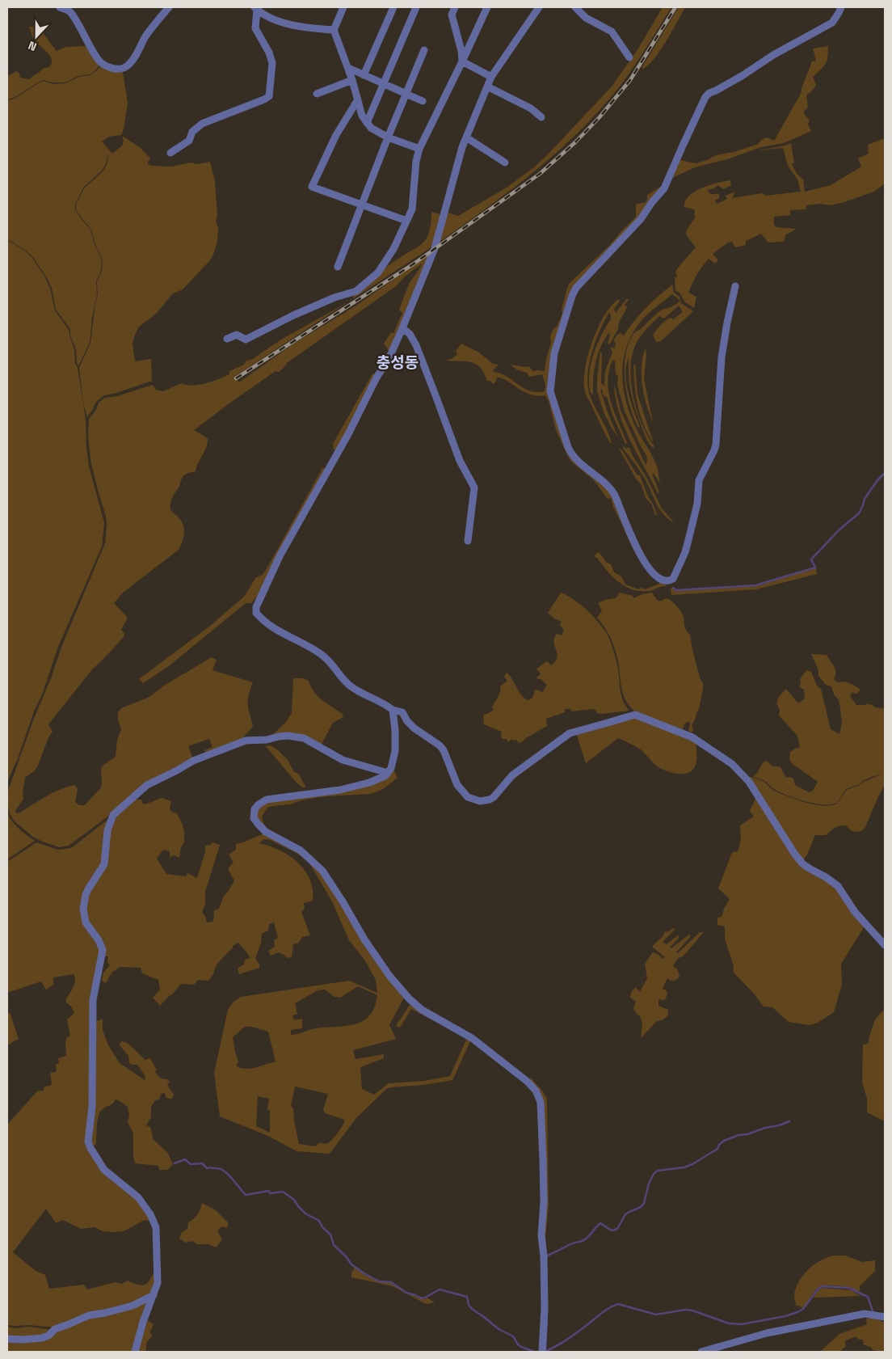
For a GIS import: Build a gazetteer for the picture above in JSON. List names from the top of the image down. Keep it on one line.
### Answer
{"districts":["충성동"],"north":"bottom"}
